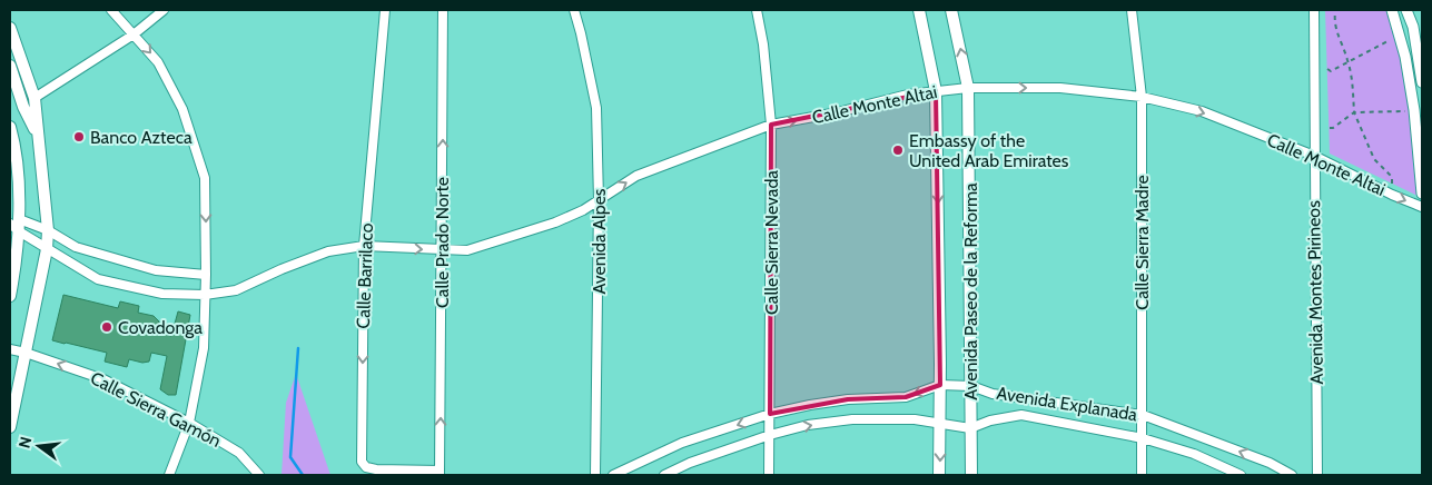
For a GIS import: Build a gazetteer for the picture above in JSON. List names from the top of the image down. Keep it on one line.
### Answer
{"streets":{"main road":["Avenida Paseo de la Reforma"],"street":["Calle Monte Altai","Avenida Alpes","Calle Prado Norte","Calle Sierra Nevada","Calle Sierra Madre","Calle Barrilaco","Avenida Montes Pirineos","Avenida Explanada","Calle Sierra Gamón"]},"crossings":[["Calle Monte Altai","Avenida Alpes"],["Calle Monte Altai","Calle Prado Norte"],["Calle Monte Altai","Calle Sierra Nevada"],["Calle Monte Altai","Calle Sierra Madre"],["Calle Monte Altai","Calle Barrilaco"],["Calle Monte Altai","Avenida Paseo de la Reforma"],["Calle Monte Altai","Avenida Montes Pirineos"],["Calle Prado Norte","Calle Barrilaco"],["Calle Sierra Nevada","Avenida Explanada"],["Calle Sierra Madre","Avenida Explanada"],["Avenida Paseo de la Reforma","Avenida Explanada"]],"one_way":["Calle Monte Altai","Calle Prado Norte","Calle Barrilaco","Calle Sierra Gamón"],"places":["Banco Azteca","Embassy of the United Arab Emirates","Covadonga"],"north":"left"}
